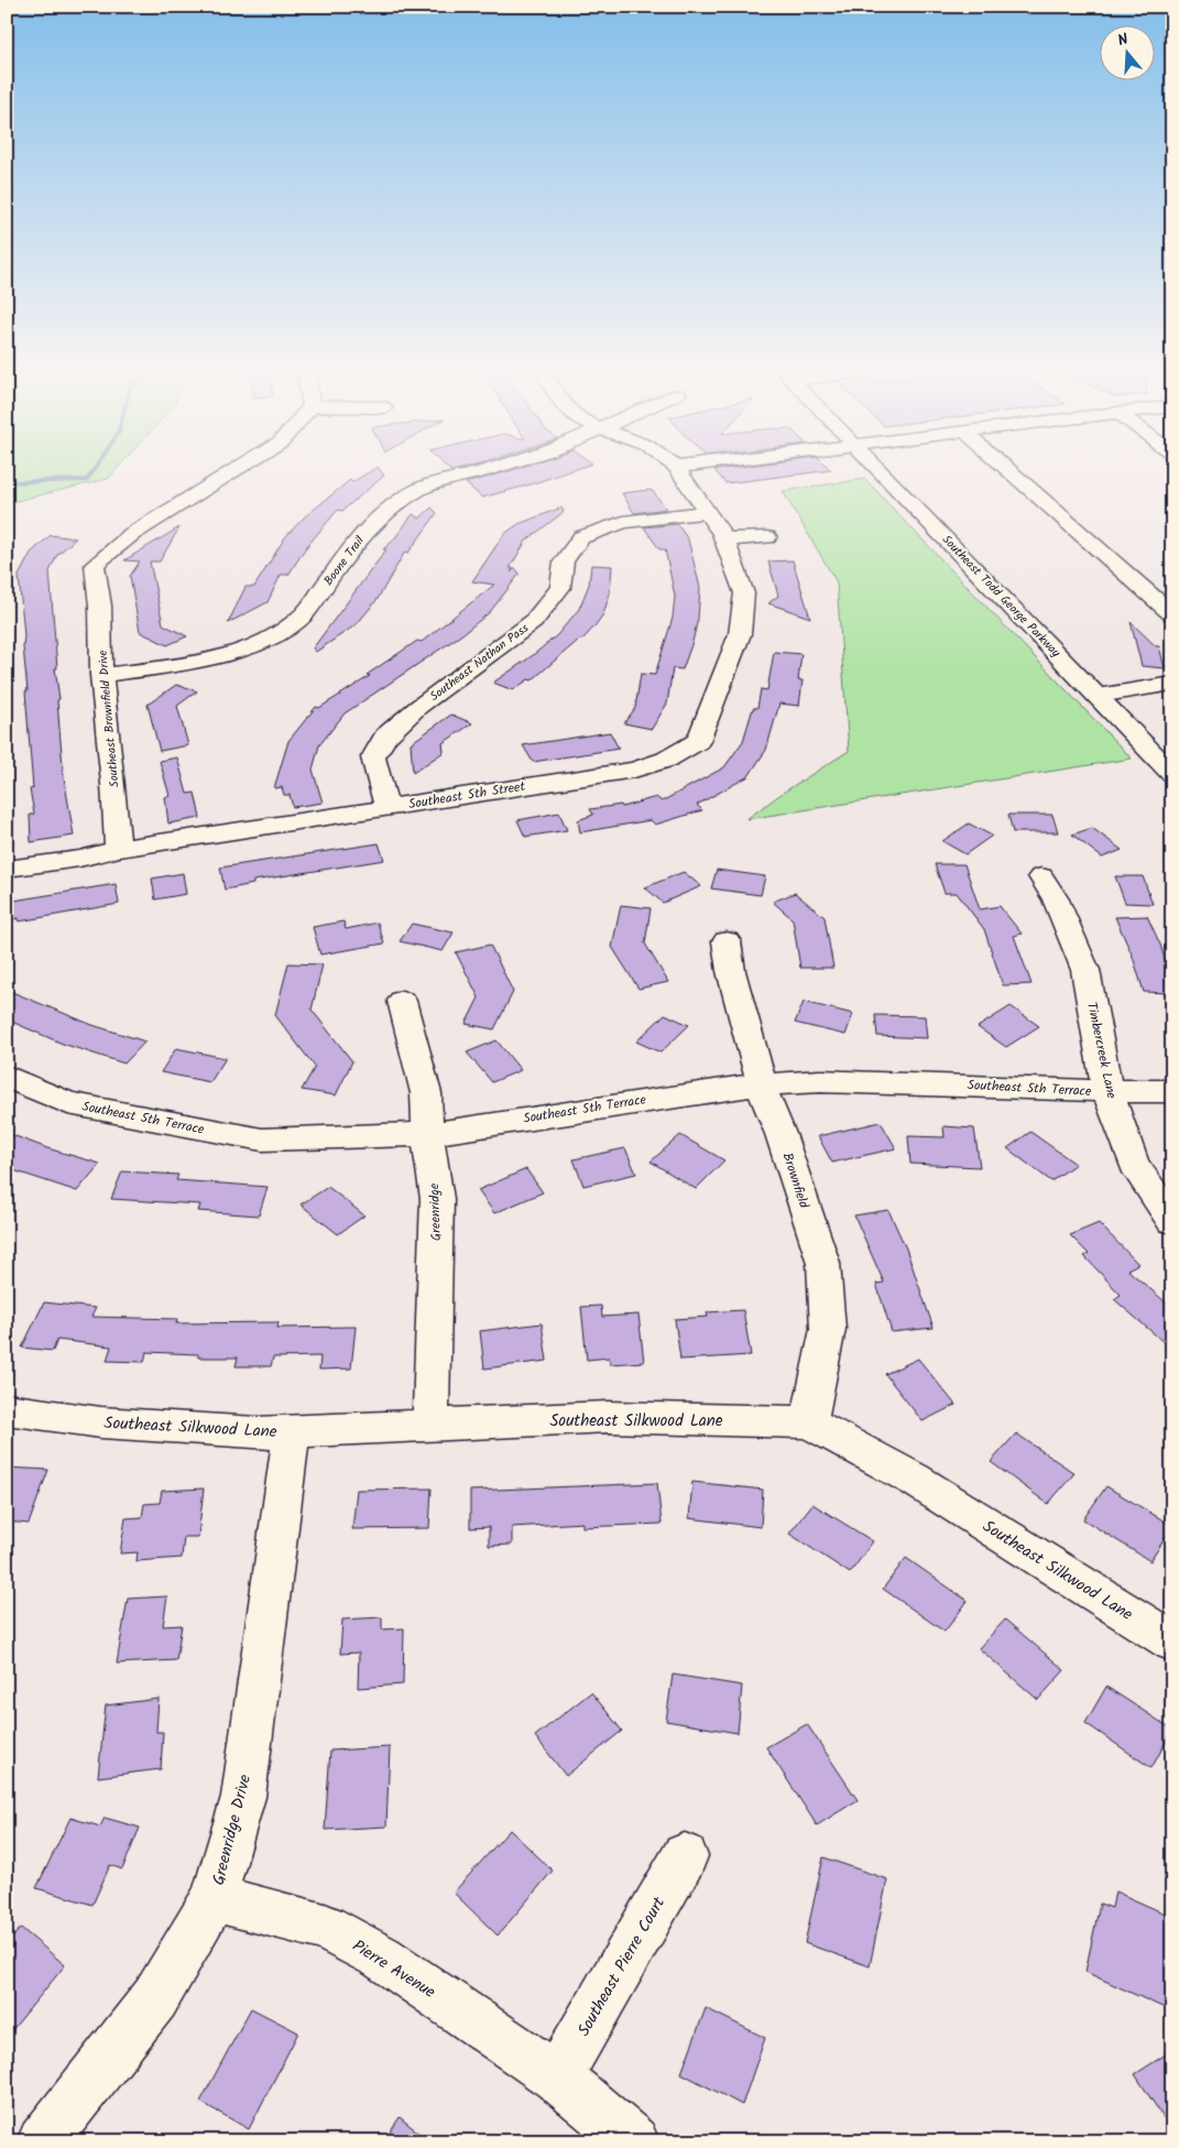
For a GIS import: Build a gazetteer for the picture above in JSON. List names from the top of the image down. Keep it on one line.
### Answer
{"streets":{"street":["Boone Trail","Southeast Todd George Parkway","Southeast Nathan Pass","Southeast Brownfield Drive","Southeast 5th Street","Timbercreek Lane","Southeast 5th Terrace","Brownfield","Greenridge","Southeast Silkwood Lane","Greenridge Drive","Southeast Pierre Court","Pierre Avenue"]},"crossings":[["Boone Trail","Southeast Brownfield Drive"],["Southeast Nathan Pass","Southeast 5th Street"],["Southeast Brownfield Drive","Southeast 5th Street"],["Timbercreek Lane","Southeast 5th Terrace"],["Southeast 5th Terrace","Brownfield"],["Southeast 5th Terrace","Greenridge"],["Brownfield","Southeast Silkwood Lane"],["Greenridge","Southeast Silkwood Lane"],["Southeast Silkwood Lane","Greenridge Drive"],["Greenridge Drive","Pierre Avenue"],["Southeast Pierre Court","Pierre Avenue"]],"north":"top"}
